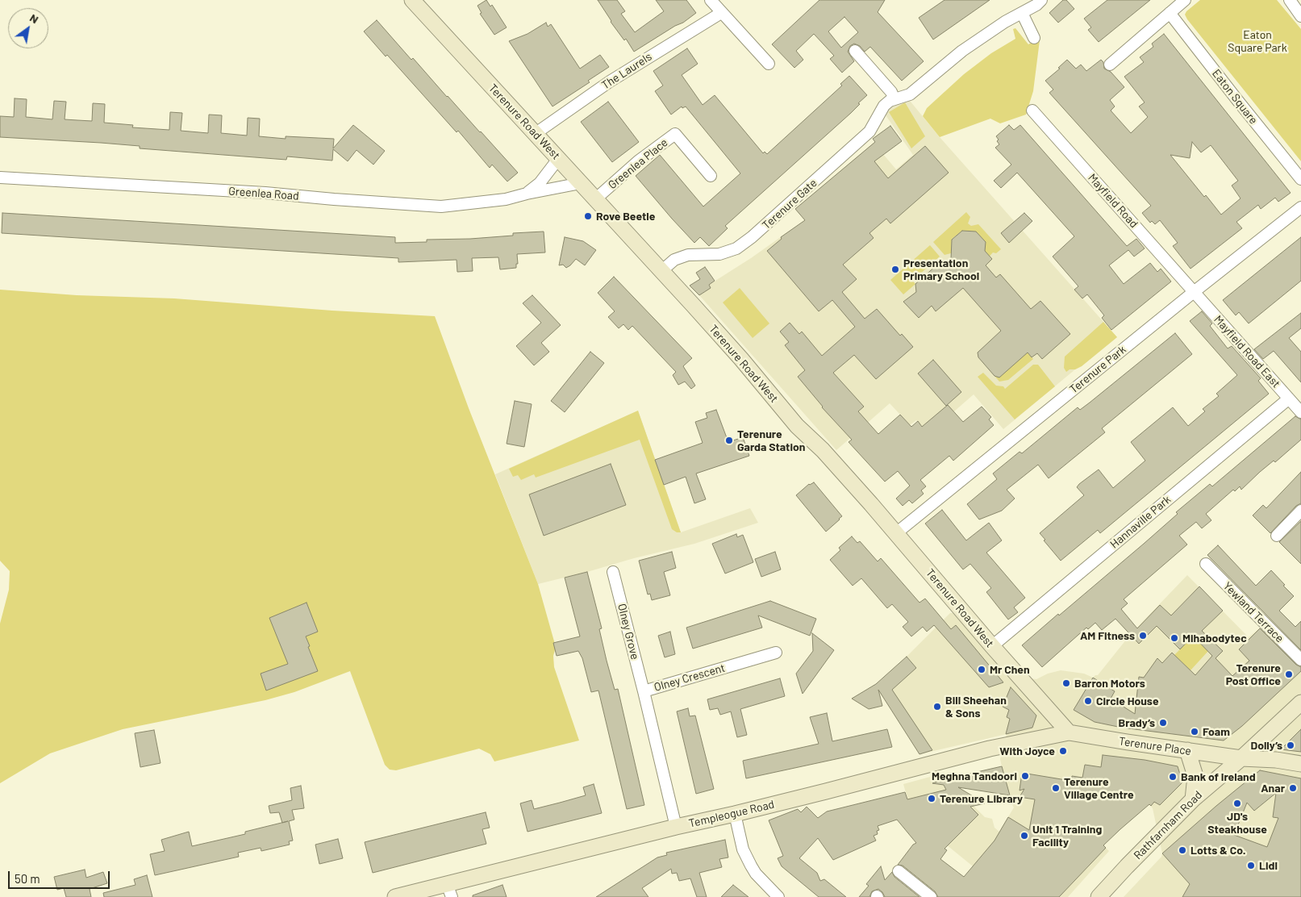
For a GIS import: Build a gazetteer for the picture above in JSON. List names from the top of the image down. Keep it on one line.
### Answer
{"streets":{"main road":["Terenure Road West","Terenure Place","Templeogue Road","Rathfarnham Road"],"street":["The Laurels","Eaton Square","Greenlea Place","Greenlea Road","Mayfield Road","Terenure Gate","Mayfield Road East","Terenure Park","Hannaville Park","Yewland Terrace","Olney Grove","Olney Crescent"]},"crossings":[["The Laurels","Terenure Road West"],["Terenure Road West","Greenlea Place"],["Terenure Road West","Greenlea Road"],["Terenure Road West","Terenure Gate"],["Terenure Road West","Terenure Park"],["Terenure Road West","Hannaville Park"],["Terenure Road West","Terenure Place"],["Terenure Road West","Templeogue Road"],["Mayfield Road","Mayfield Road East"],["Mayfield Road","Terenure Park"],["Mayfield Road East","Terenure Park"],["Mayfield Road East","Hannaville Park"],["Olney Grove","Olney Crescent"],["Olney Crescent","Templeogue Road"],["Terenure Place","Templeogue Road"],["Terenure Place","Rathfarnham Road"]],"parks":["Eaton Square Park"],"places":["Rove Beetle","Presentation Primary School","Terenure Garda Station","AM Fitness","Mihabodytec","Mr Chen","Terenure Post Office","Barron Motors","Circle House","Bill Sheehan & Sons","Brady’s","Foam","Dolly’s","With Joyce","Meghna Tandoori","Bank of Ireland","Terenure Village Centre","Anar","Terenure Library","JD's Steakhouse","Unit 1 Training Facility","Lotts & Co.","Lidl"],"scale_bar":"50 m","north":"top right"}
